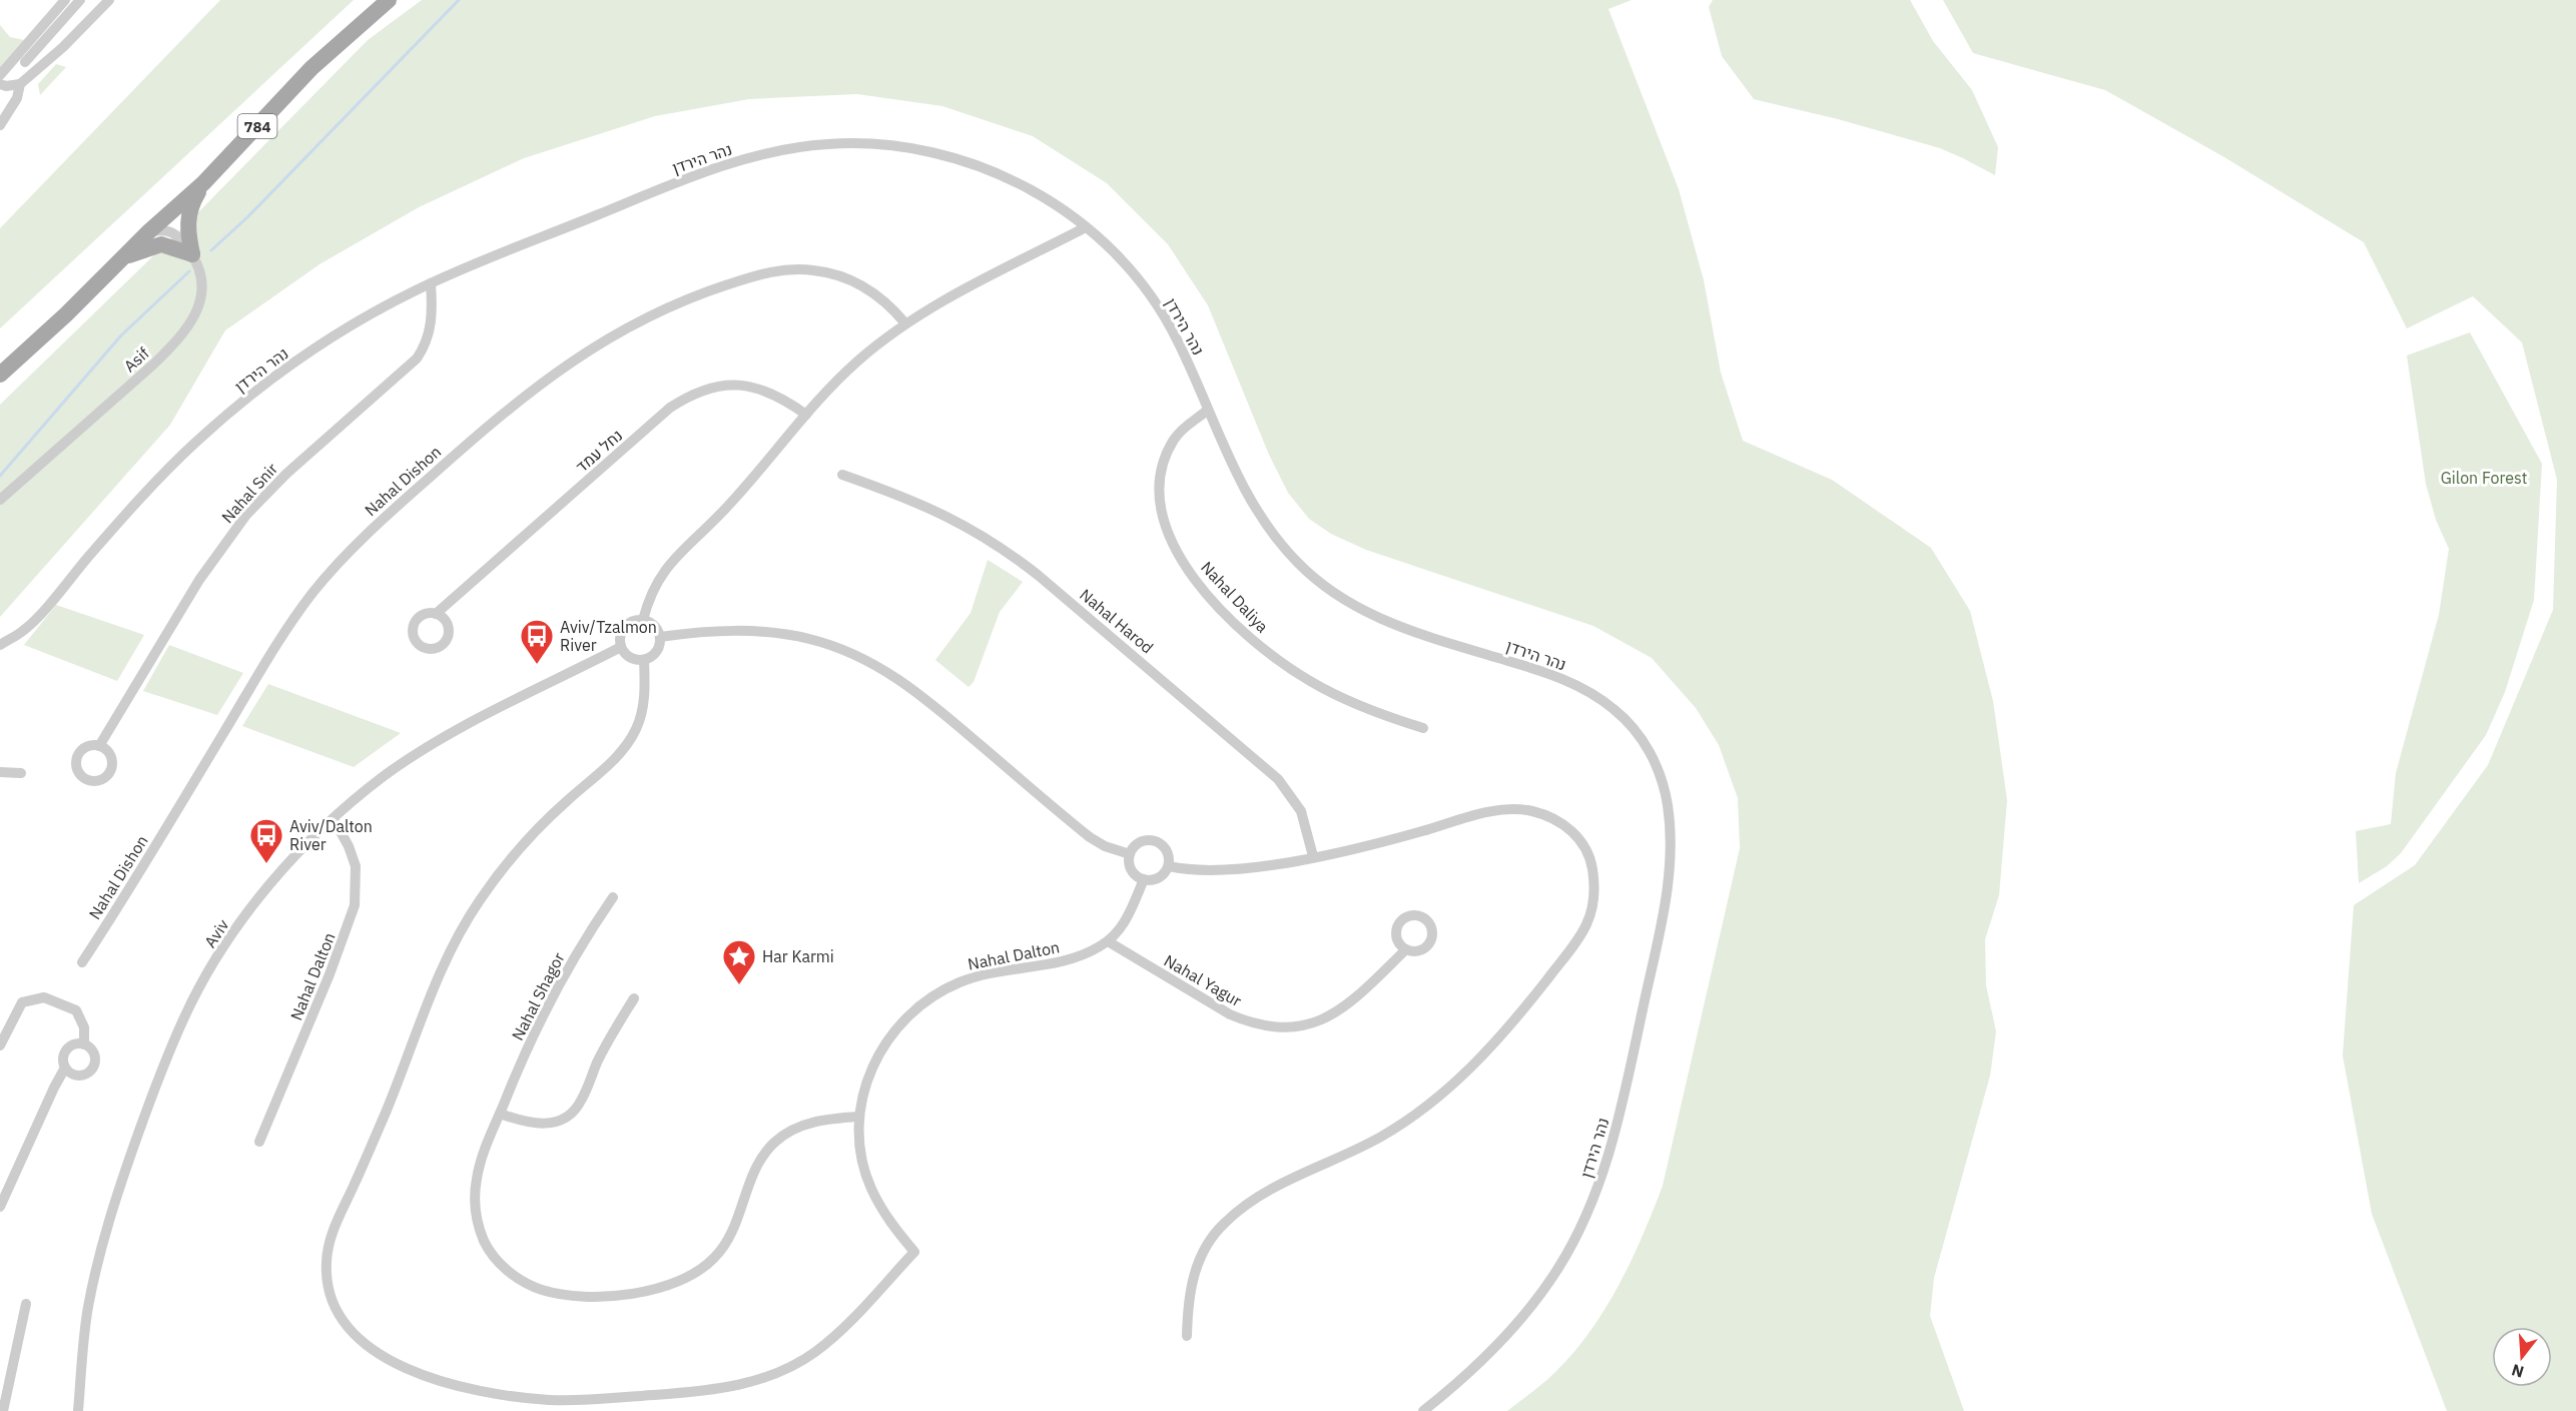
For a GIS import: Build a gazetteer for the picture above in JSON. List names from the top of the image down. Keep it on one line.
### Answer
{"streets":{"main road":["784"],"street":["נהר הירדן","Asif","נחל עמד","Nahal Dishon","Nahal Snir","Nahal Daliya","Nahal Harod","Aviv","Nahal Dalton","Nahal Yagur","Nahal Shagor"]},"crossings":[["784","Asif"],["נהר הירדן","Nahal Snir"],["נהר הירדן","Nahal Daliya"],["Aviv","Nahal Dalton"],["Nahal Dalton","Nahal Yagur"],["Nahal Dalton","Nahal Shagor"]],"parks":["Gilon Forest"],"places":{"bus stop":["Aviv/Tzalmon River","Aviv/Dalton River"],"place":["Har Karmi"]},"north":"bottom"}
